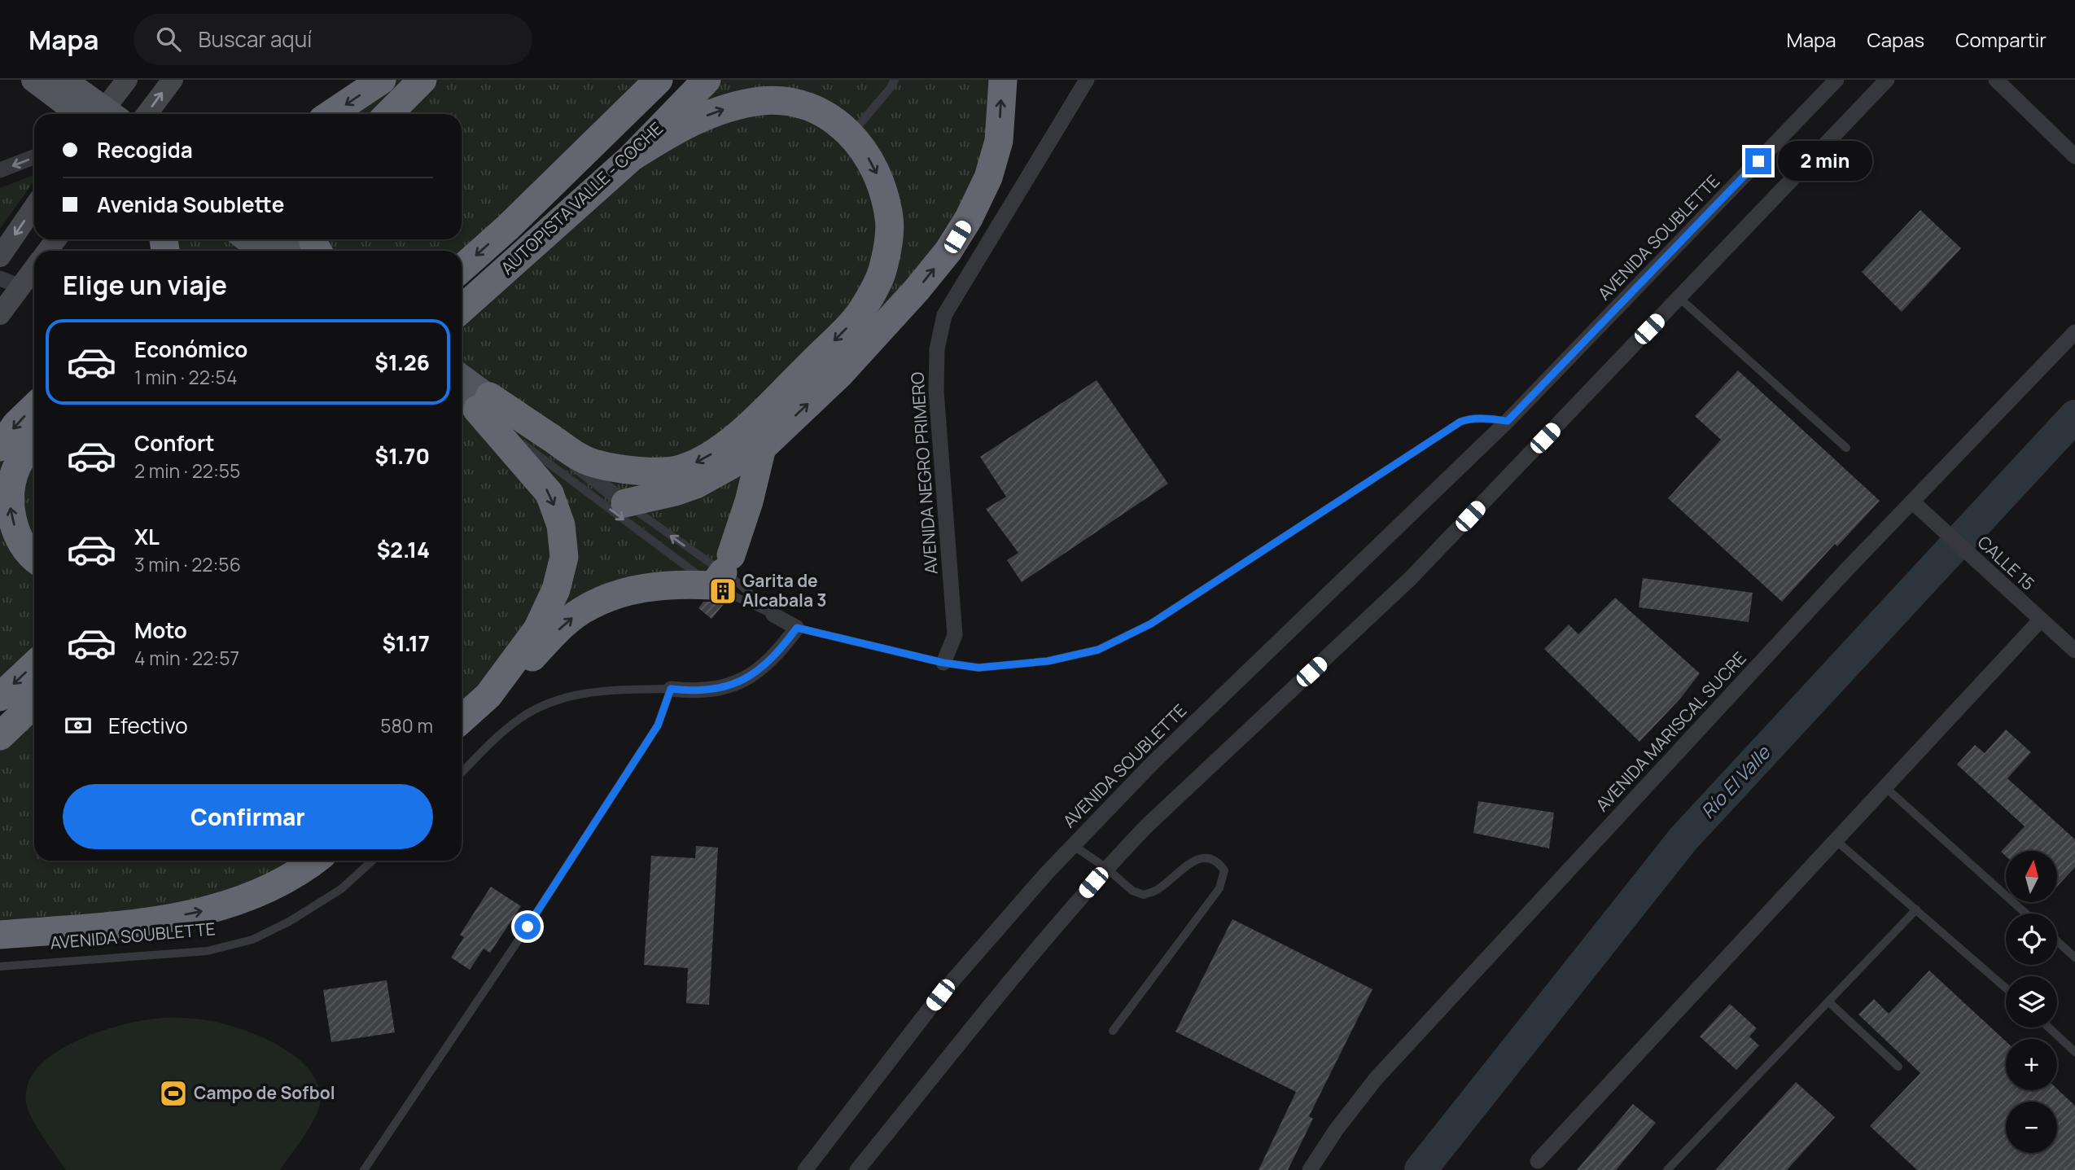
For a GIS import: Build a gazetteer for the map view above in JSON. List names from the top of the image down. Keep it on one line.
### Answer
{"streets":{"highway":["AUTOPISTA VALLE - COCHE"],"street":["AVENIDA SOUBLETTE","AVENIDA NEGRO PRIMERO","CALLE 15","AVENIDA MARISCAL SUCRE"]},"crossings":[["CALLE 15","AVENIDA MARISCAL SUCRE"]],"water":["Río El Valle"],"places":{"building":["Garita de Alcabala 3"],"sports":["Campo de Sofbol"]},"north":"top","page":{"header":"Mapa","search":"Buscar aquí","nav":["Mapa","Capas","Compartir"],"banner":["Recogida","Avenida Soublette"],"bubble":"2 min","heading":"Elige un viaje","list":[{"name":"Económico","note":"1 min · 22:54","value":"$1.26"},{"name":"Confort","note":"2 min · 22:55","value":"$1.70"},{"name":"XL","note":"3 min · 22:56","value":"$2.14"},{"name":"Moto","note":"4 min · 22:57","value":"$1.17"}],"pay":["Efectivo","580 m"],"buttons":"Confirmar","map_buttons":["+","−"]}}
